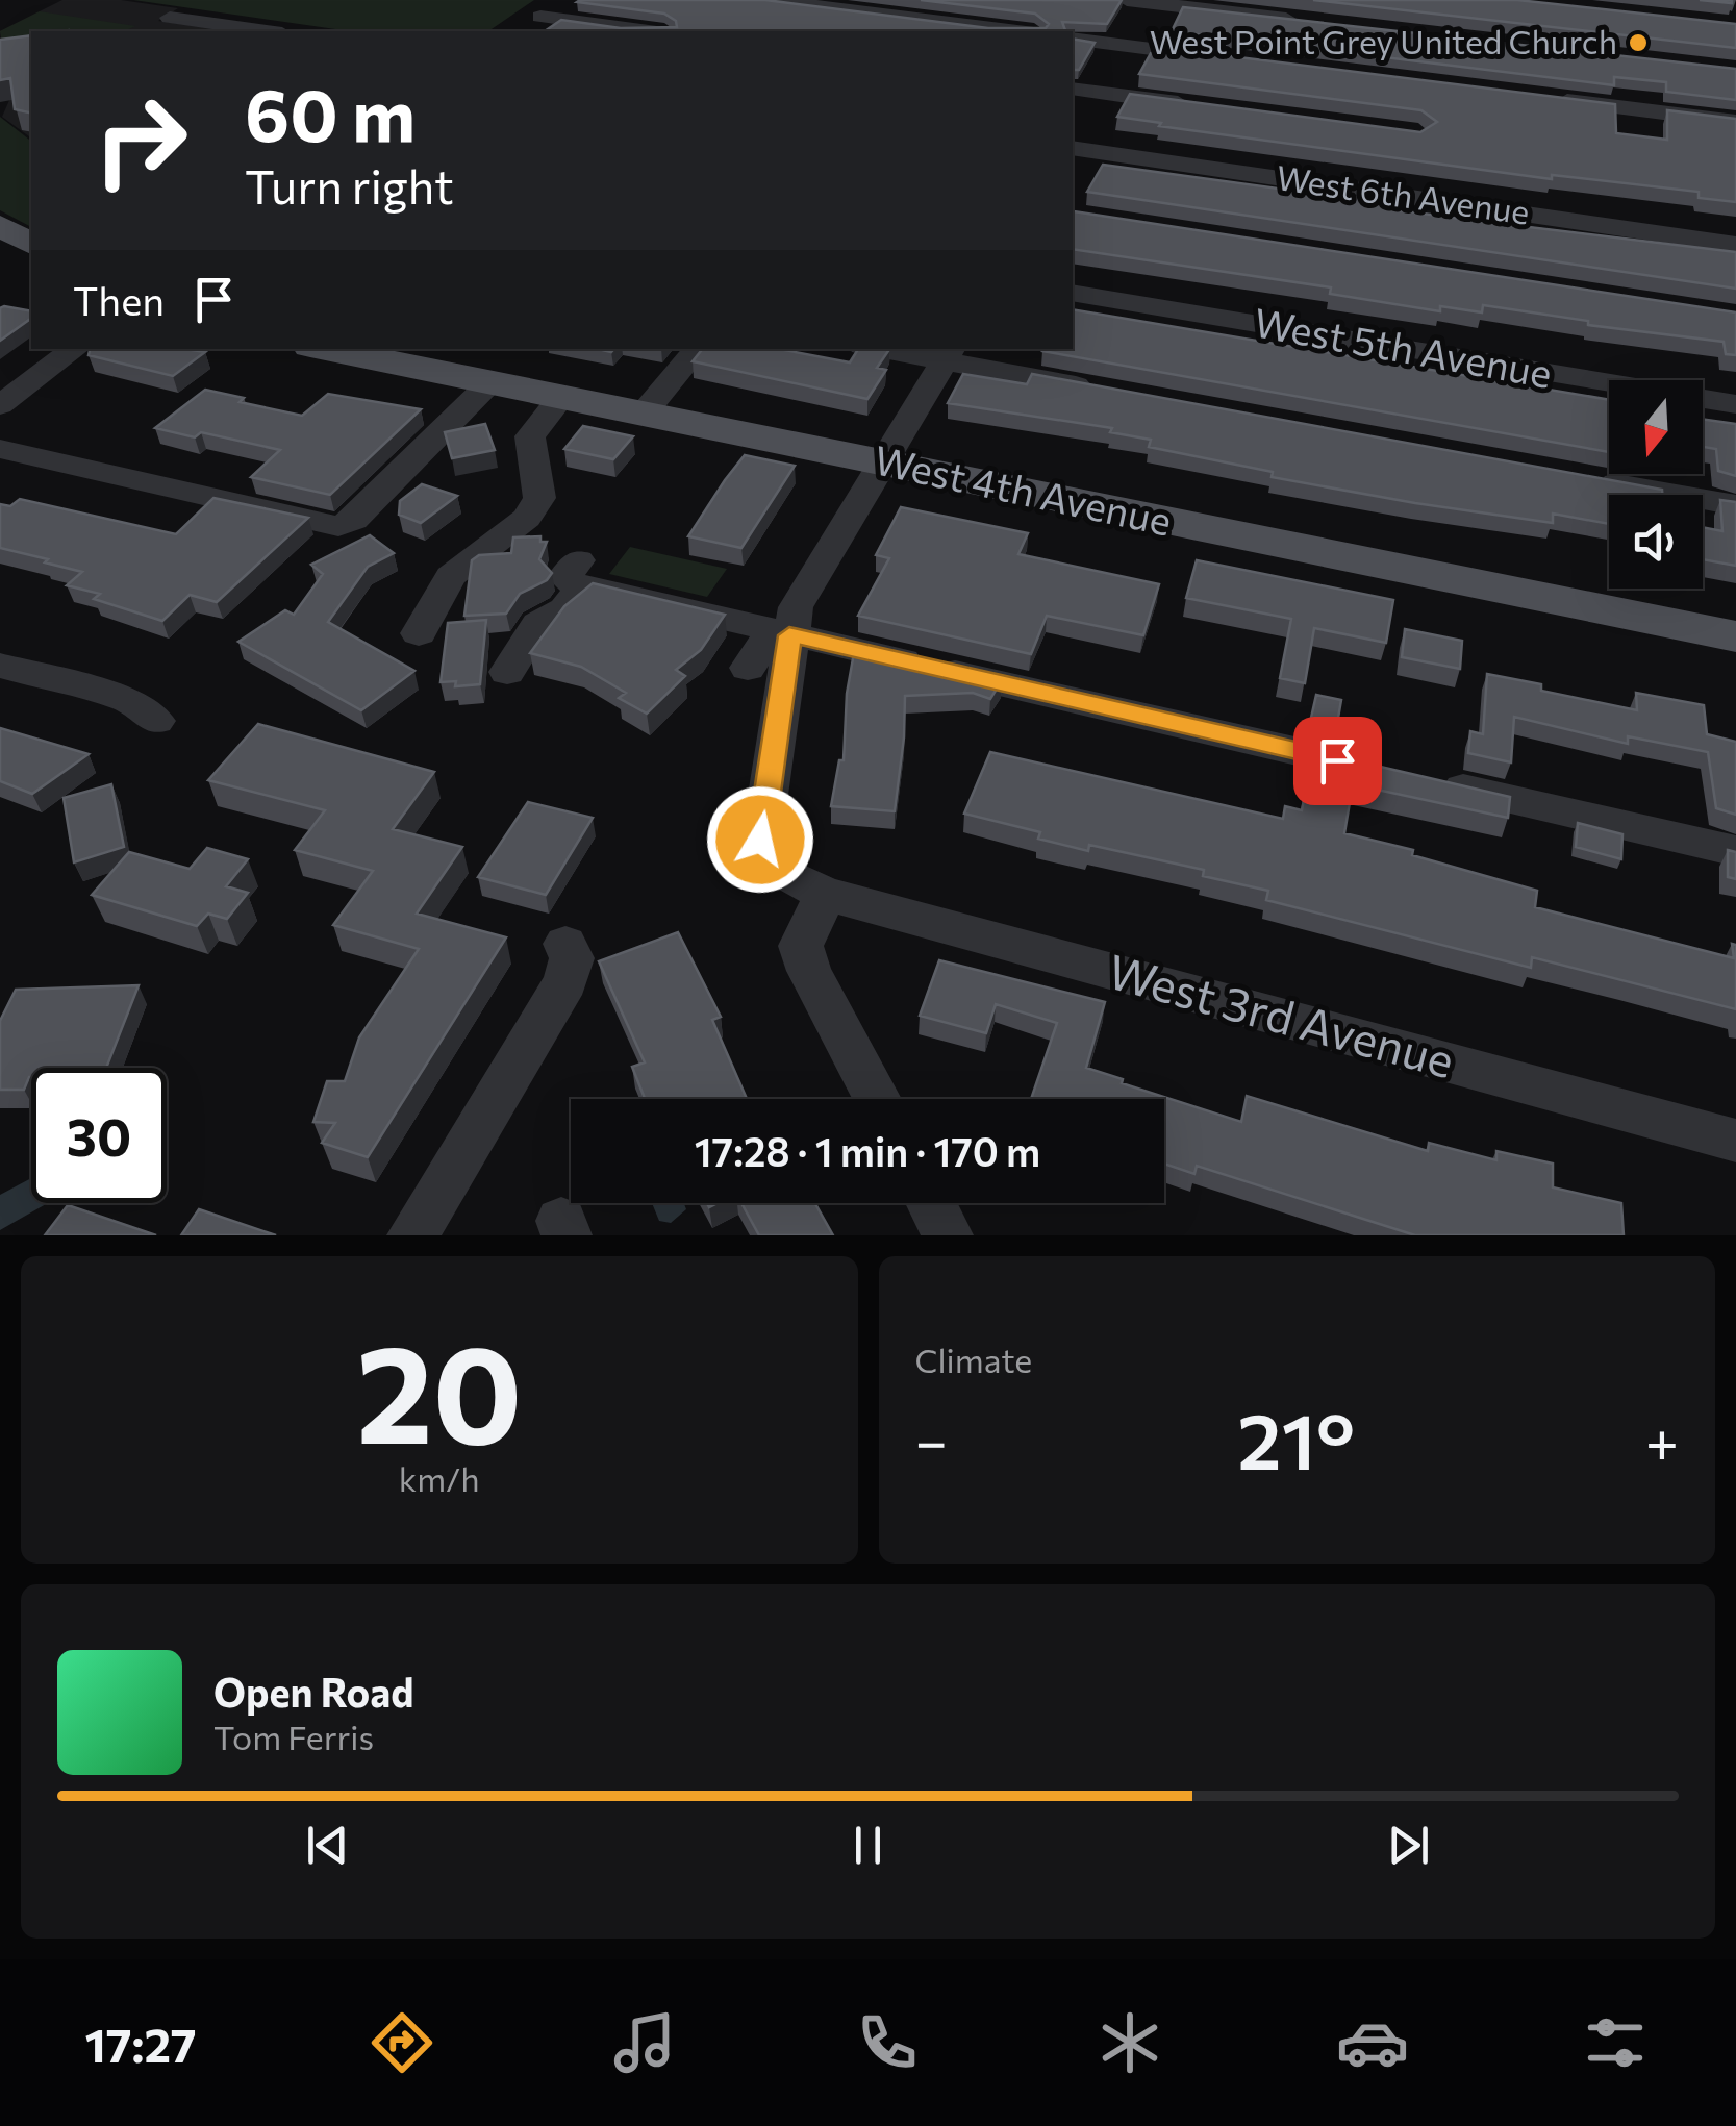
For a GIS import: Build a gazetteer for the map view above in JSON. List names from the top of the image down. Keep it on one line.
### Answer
{"streets":{"main road":["West 4th Avenue"],"street":["West 6th Avenue","West 5th Avenue","West 3rd Avenue"]},"crossings":[["West 4th Avenue","West 3rd Avenue"]],"places":["West Point Grey United Church"],"north":"bottom","page":{"turn":["60 m","Turn right"],"then":"Then","limit":"30","trip":"17:28 · 1 min · 170 m","tile":[["20","km/h"],"Climate"],"heat":["−","21°","+"],"song":["Open Road","Tom Ferris"],"tabs":"17:27"}}
